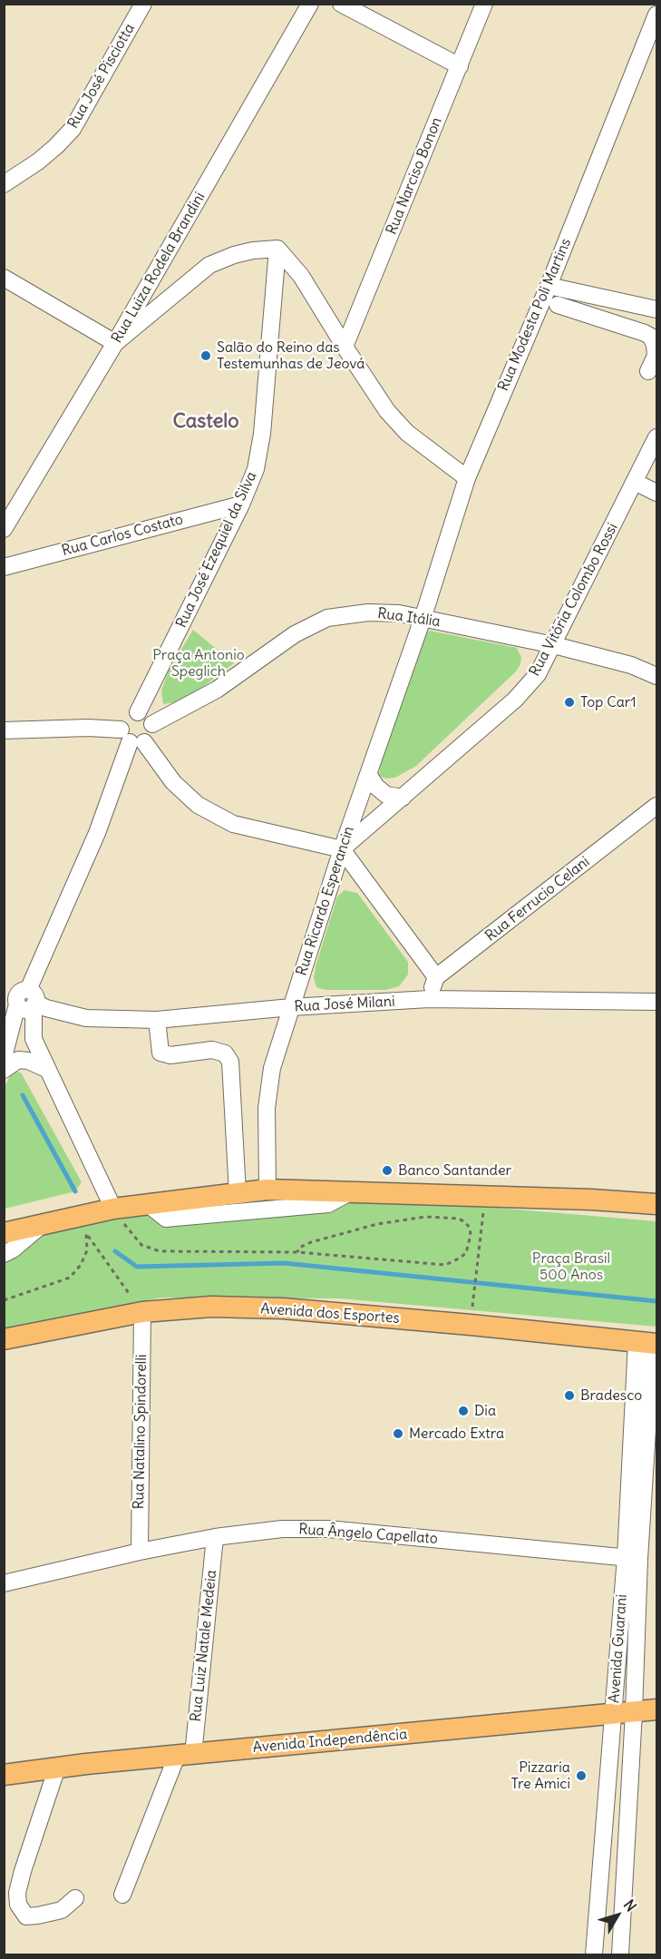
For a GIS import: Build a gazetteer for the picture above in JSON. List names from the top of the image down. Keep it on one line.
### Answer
{"streets":{"main road":["Avenida dos Esportes","Avenida Independência"],"street":["Rua José Pisciotta","Rua Narciso Bonon","Rua Luiza Rodela Brandini","Rua Modesta Poli Martins","Rua Carlos Costato","Rua José Ezequiel da Silva","Rua Vitória Colombo Rossi","Rua Itália","Rua Ferrucio Celani","Rua Ricardo Esperancin","Rua José Milani","Rua Natalino Spindorelli","Rua Ângelo Capellato","Rua Luiz Natale Medeia","Avenida Guarani"]},"crossings":[["Rua Modesta Poli Martins","Rua Itália"],["Rua Modesta Poli Martins","Rua Ricardo Esperancin"],["Rua Carlos Costato","Rua José Ezequiel da Silva"],["Rua José Ezequiel da Silva","Rua Itália"],["Rua Vitória Colombo Rossi","Rua Itália"],["Rua Vitória Colombo Rossi","Rua Ricardo Esperancin"],["Rua Itália","Rua Ricardo Esperancin"],["Rua Ferrucio Celani","Rua José Milani"],["Rua Ricardo Esperancin","Rua José Milani"],["Avenida dos Esportes","Rua Natalino Spindorelli"],["Avenida dos Esportes","Avenida Guarani"],["Rua Natalino Spindorelli","Rua Ângelo Capellato"],["Rua Ângelo Capellato","Rua Luiz Natale Medeia"],["Rua Ângelo Capellato","Avenida Guarani"],["Rua Luiz Natale Medeia","Avenida Independência"],["Avenida Guarani","Avenida Independência"]],"districts":["Castelo"],"parks":["Praça Antonio Speglich","Praça Brasil 500 Anos"],"places":["Salão do Reino das Testemunhas de Jeová","Top Car1","Banco Santander","Bradesco","Dia","Mercado Extra","Pizzaria Tre Amici"],"north":"top right"}
